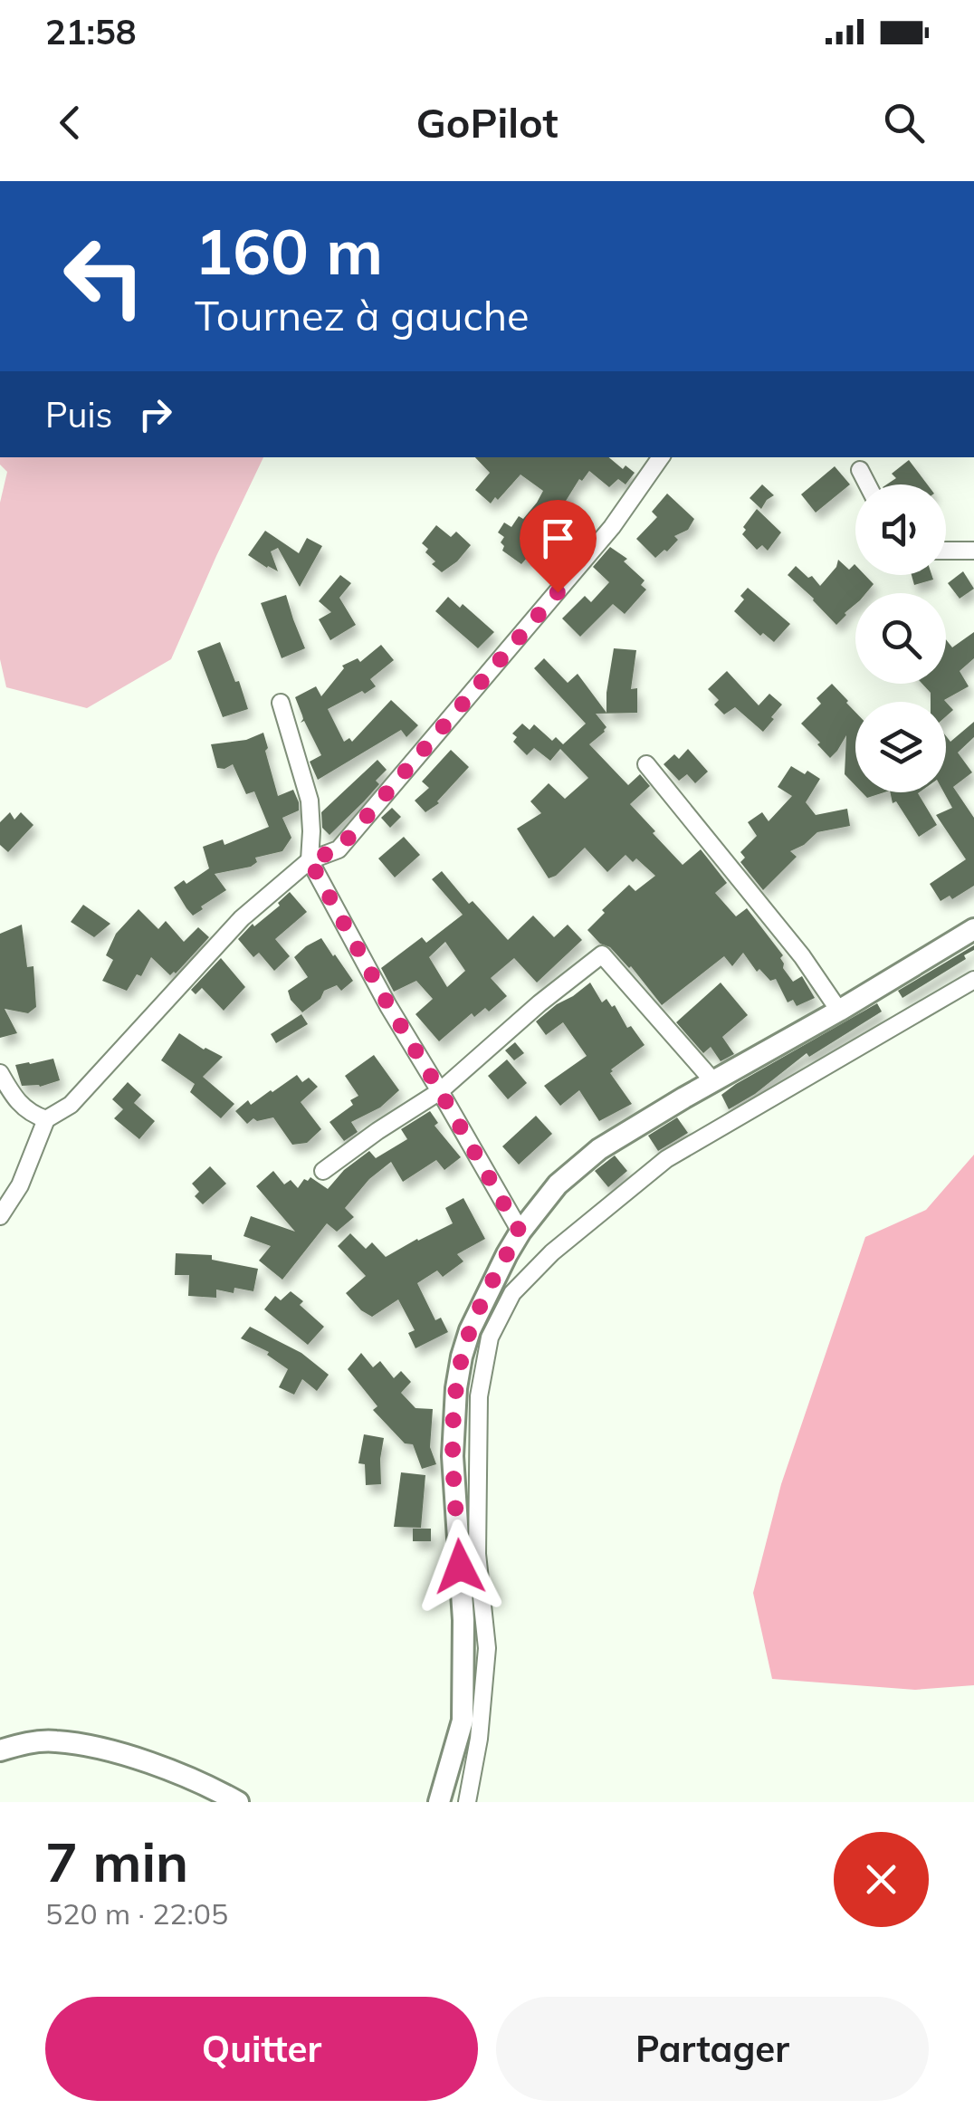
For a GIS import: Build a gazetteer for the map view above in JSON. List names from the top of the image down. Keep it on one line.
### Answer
{"page":{"status":"21:58","header":"GoPilot","turn":["160 m","Tournez à gauche"],"then":"Puis","heading":["7 min","520 m · 22:05"],"buttons":["Quitter","Partager"]}}
